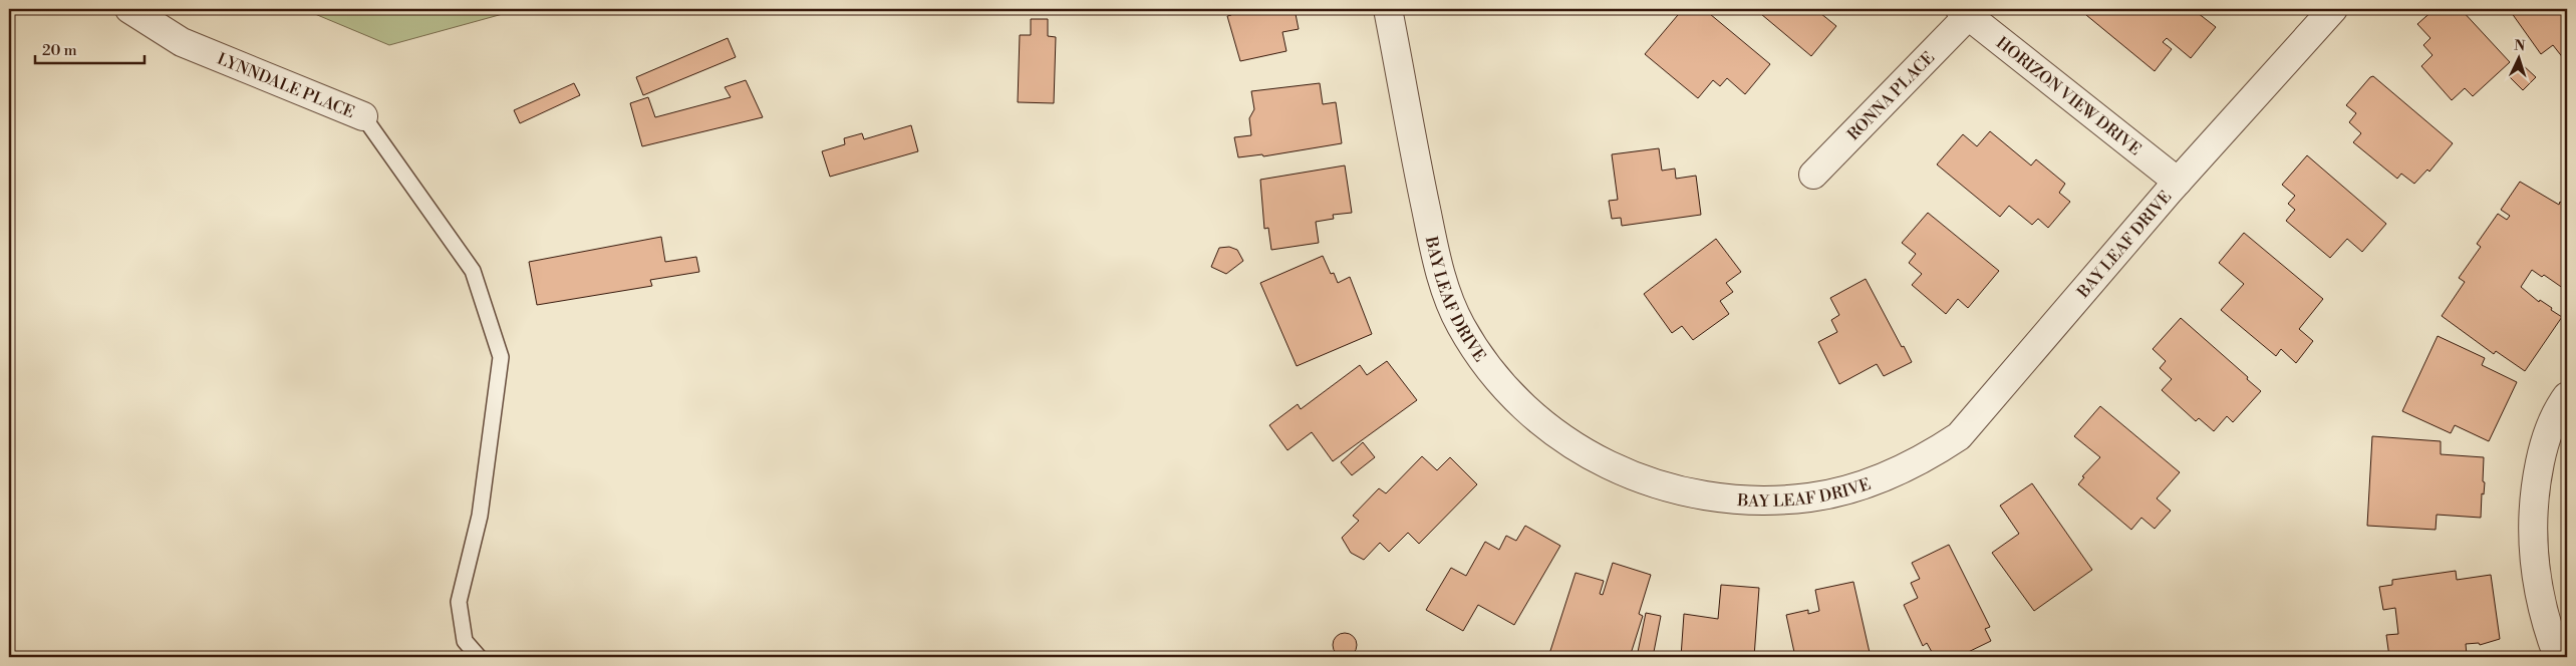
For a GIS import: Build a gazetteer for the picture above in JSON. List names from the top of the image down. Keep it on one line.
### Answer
{"streets":{"street":["LYNNDALE PLACE","RONNA PLACE","HORIZON VIEW DRIVE","BAY LEAF DRIVE"]},"crossings":[["RONNA PLACE","HORIZON VIEW DRIVE"],["HORIZON VIEW DRIVE","BAY LEAF DRIVE"]],"scale_bar":"20 m","north":"top"}
